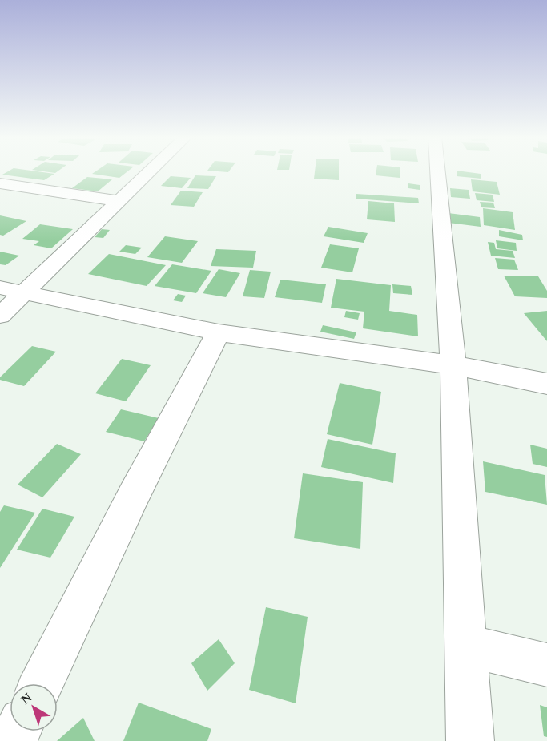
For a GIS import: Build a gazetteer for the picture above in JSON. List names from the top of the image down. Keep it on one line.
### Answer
{"north":"top left"}
